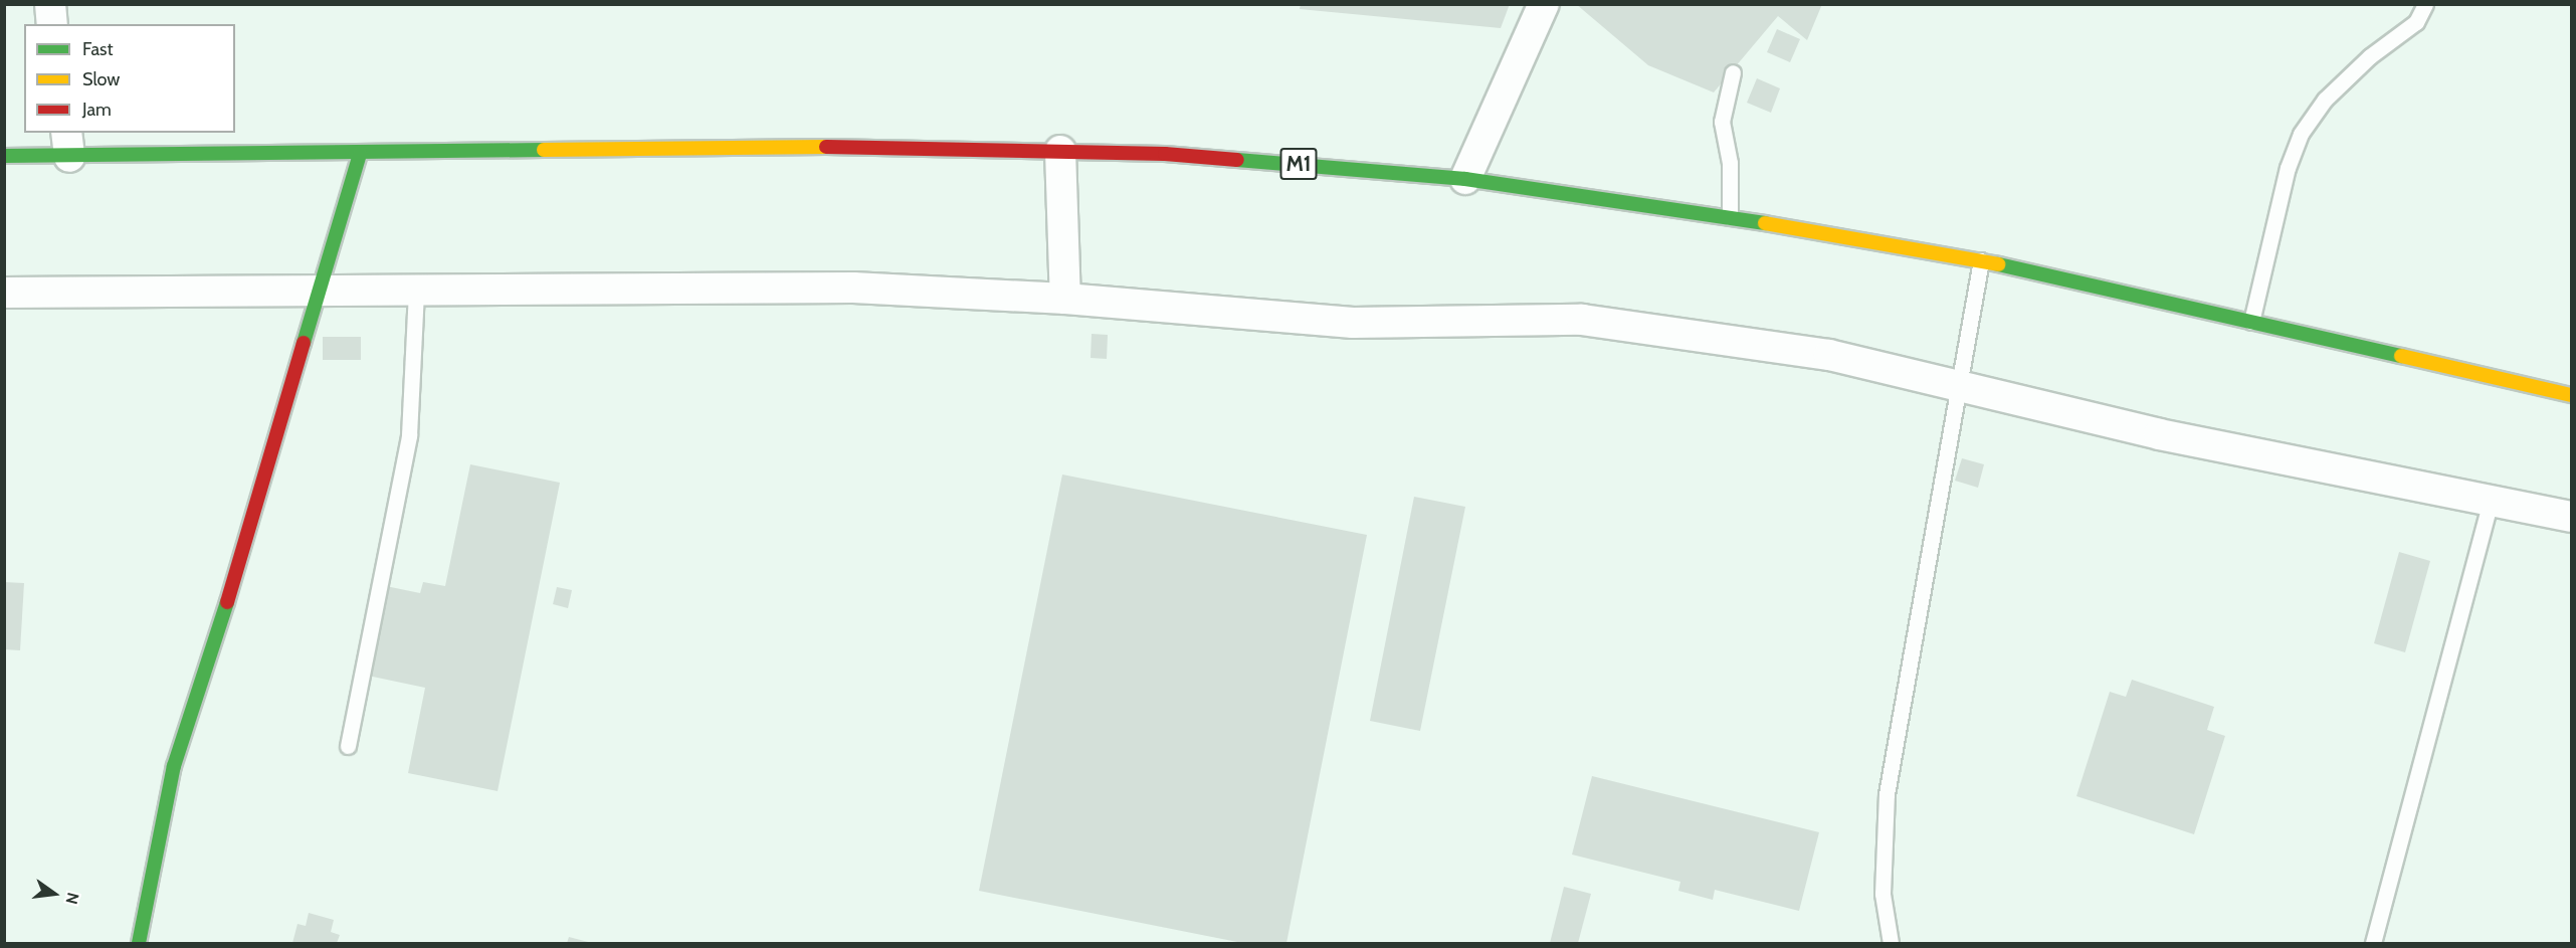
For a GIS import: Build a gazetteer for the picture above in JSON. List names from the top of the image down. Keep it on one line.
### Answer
{"streets":{"main road":["M1"]},"legend":["Fast","Slow","Jam"],"north":"right"}
